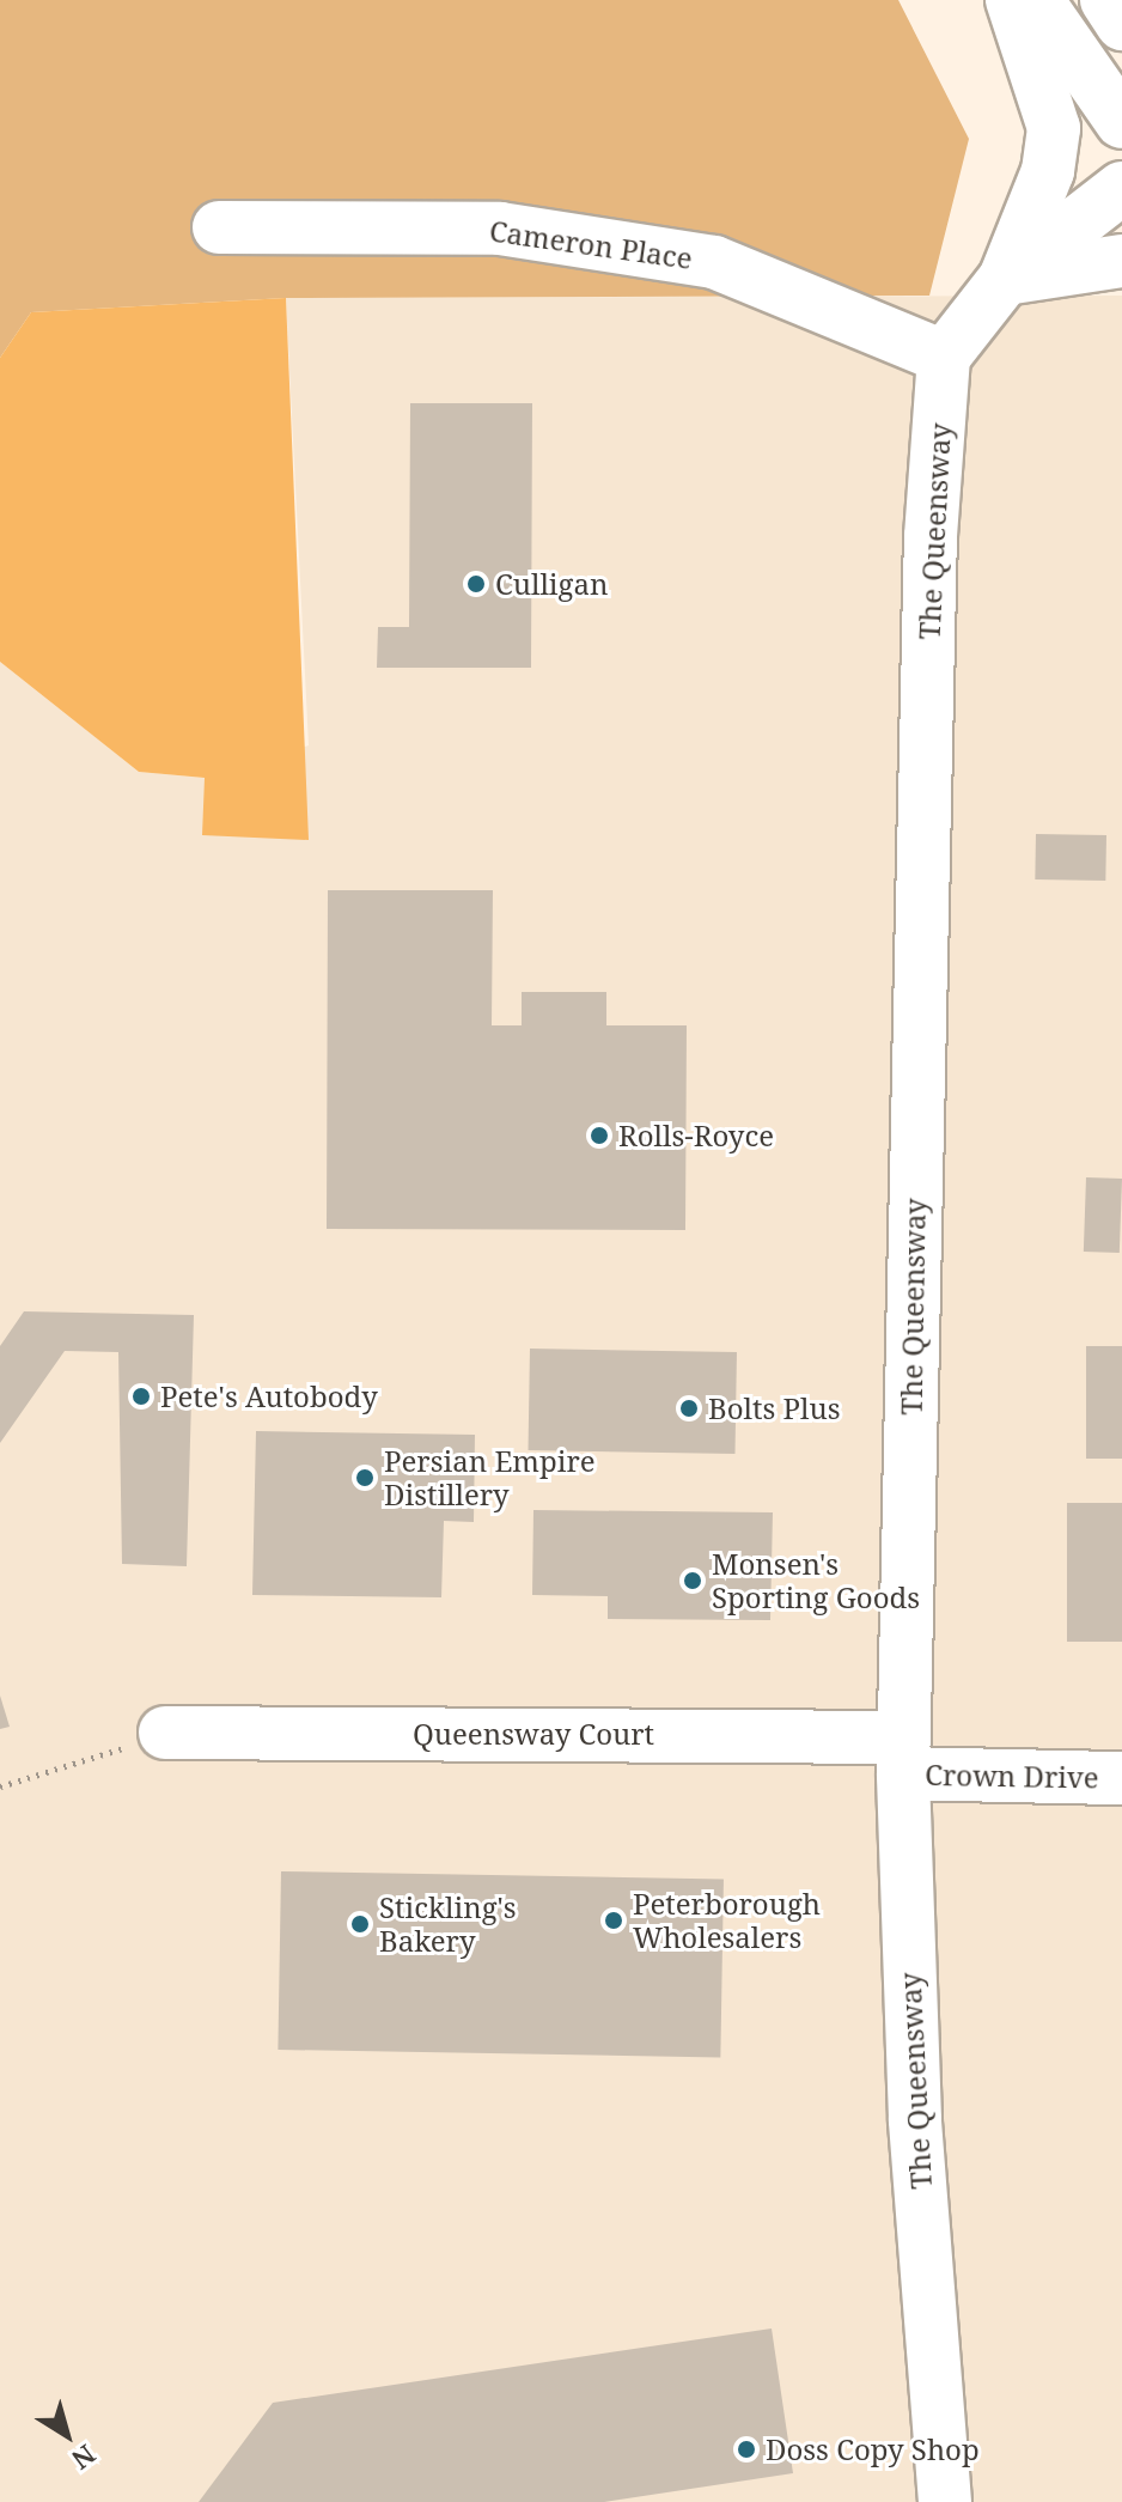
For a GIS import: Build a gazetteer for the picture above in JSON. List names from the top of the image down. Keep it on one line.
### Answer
{"streets":{"street":["Cameron Place","The Queensway","Queensway Court","Crown Drive"]},"crossings":[["Cameron Place","The Queensway"],["The Queensway","Queensway Court"],["The Queensway","Crown Drive"],["Queensway Court","Crown Drive"]],"places":["Culligan","Rolls-Royce","Pete's Autobody","Bolts Plus","Persian Empire Distillery","Monsen's Sporting Goods","Peterborough Wholesalers","Stickling's Bakery","Doss Copy Shop"],"north":"bottom right"}
